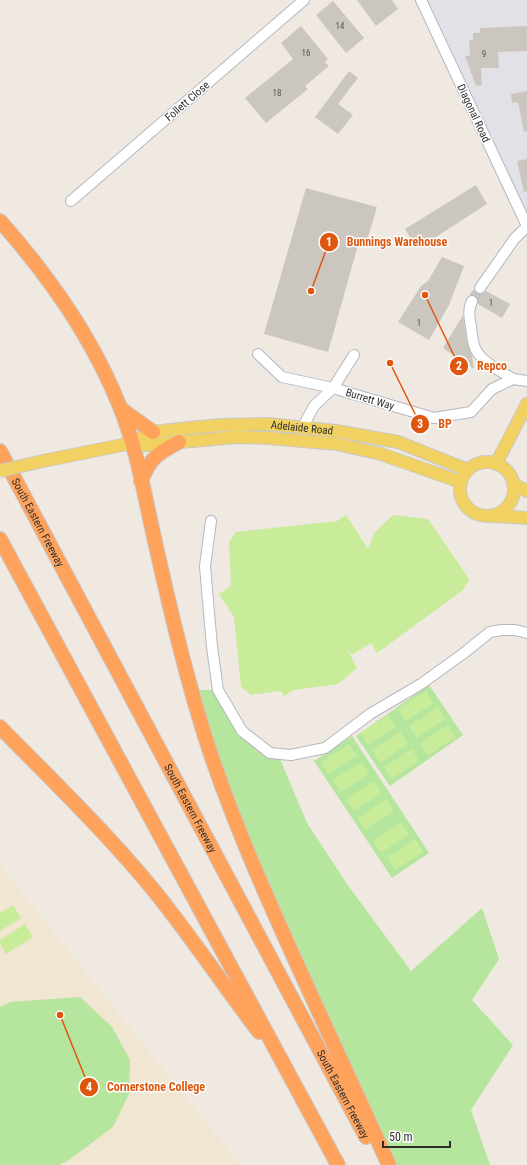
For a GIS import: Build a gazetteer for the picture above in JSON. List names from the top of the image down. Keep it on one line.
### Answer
{"streets":{"highway":["South Eastern Freeway"],"main road":["Adelaide Road"],"street":["Follett Close","Diagonal Road","Burrett Way"]},"places":["Bunnings Warehouse","Repco","BP","Cornerstone College"],"house_numbers":["14","16","9","18","1","1"],"scale_bar":"50 m"}
